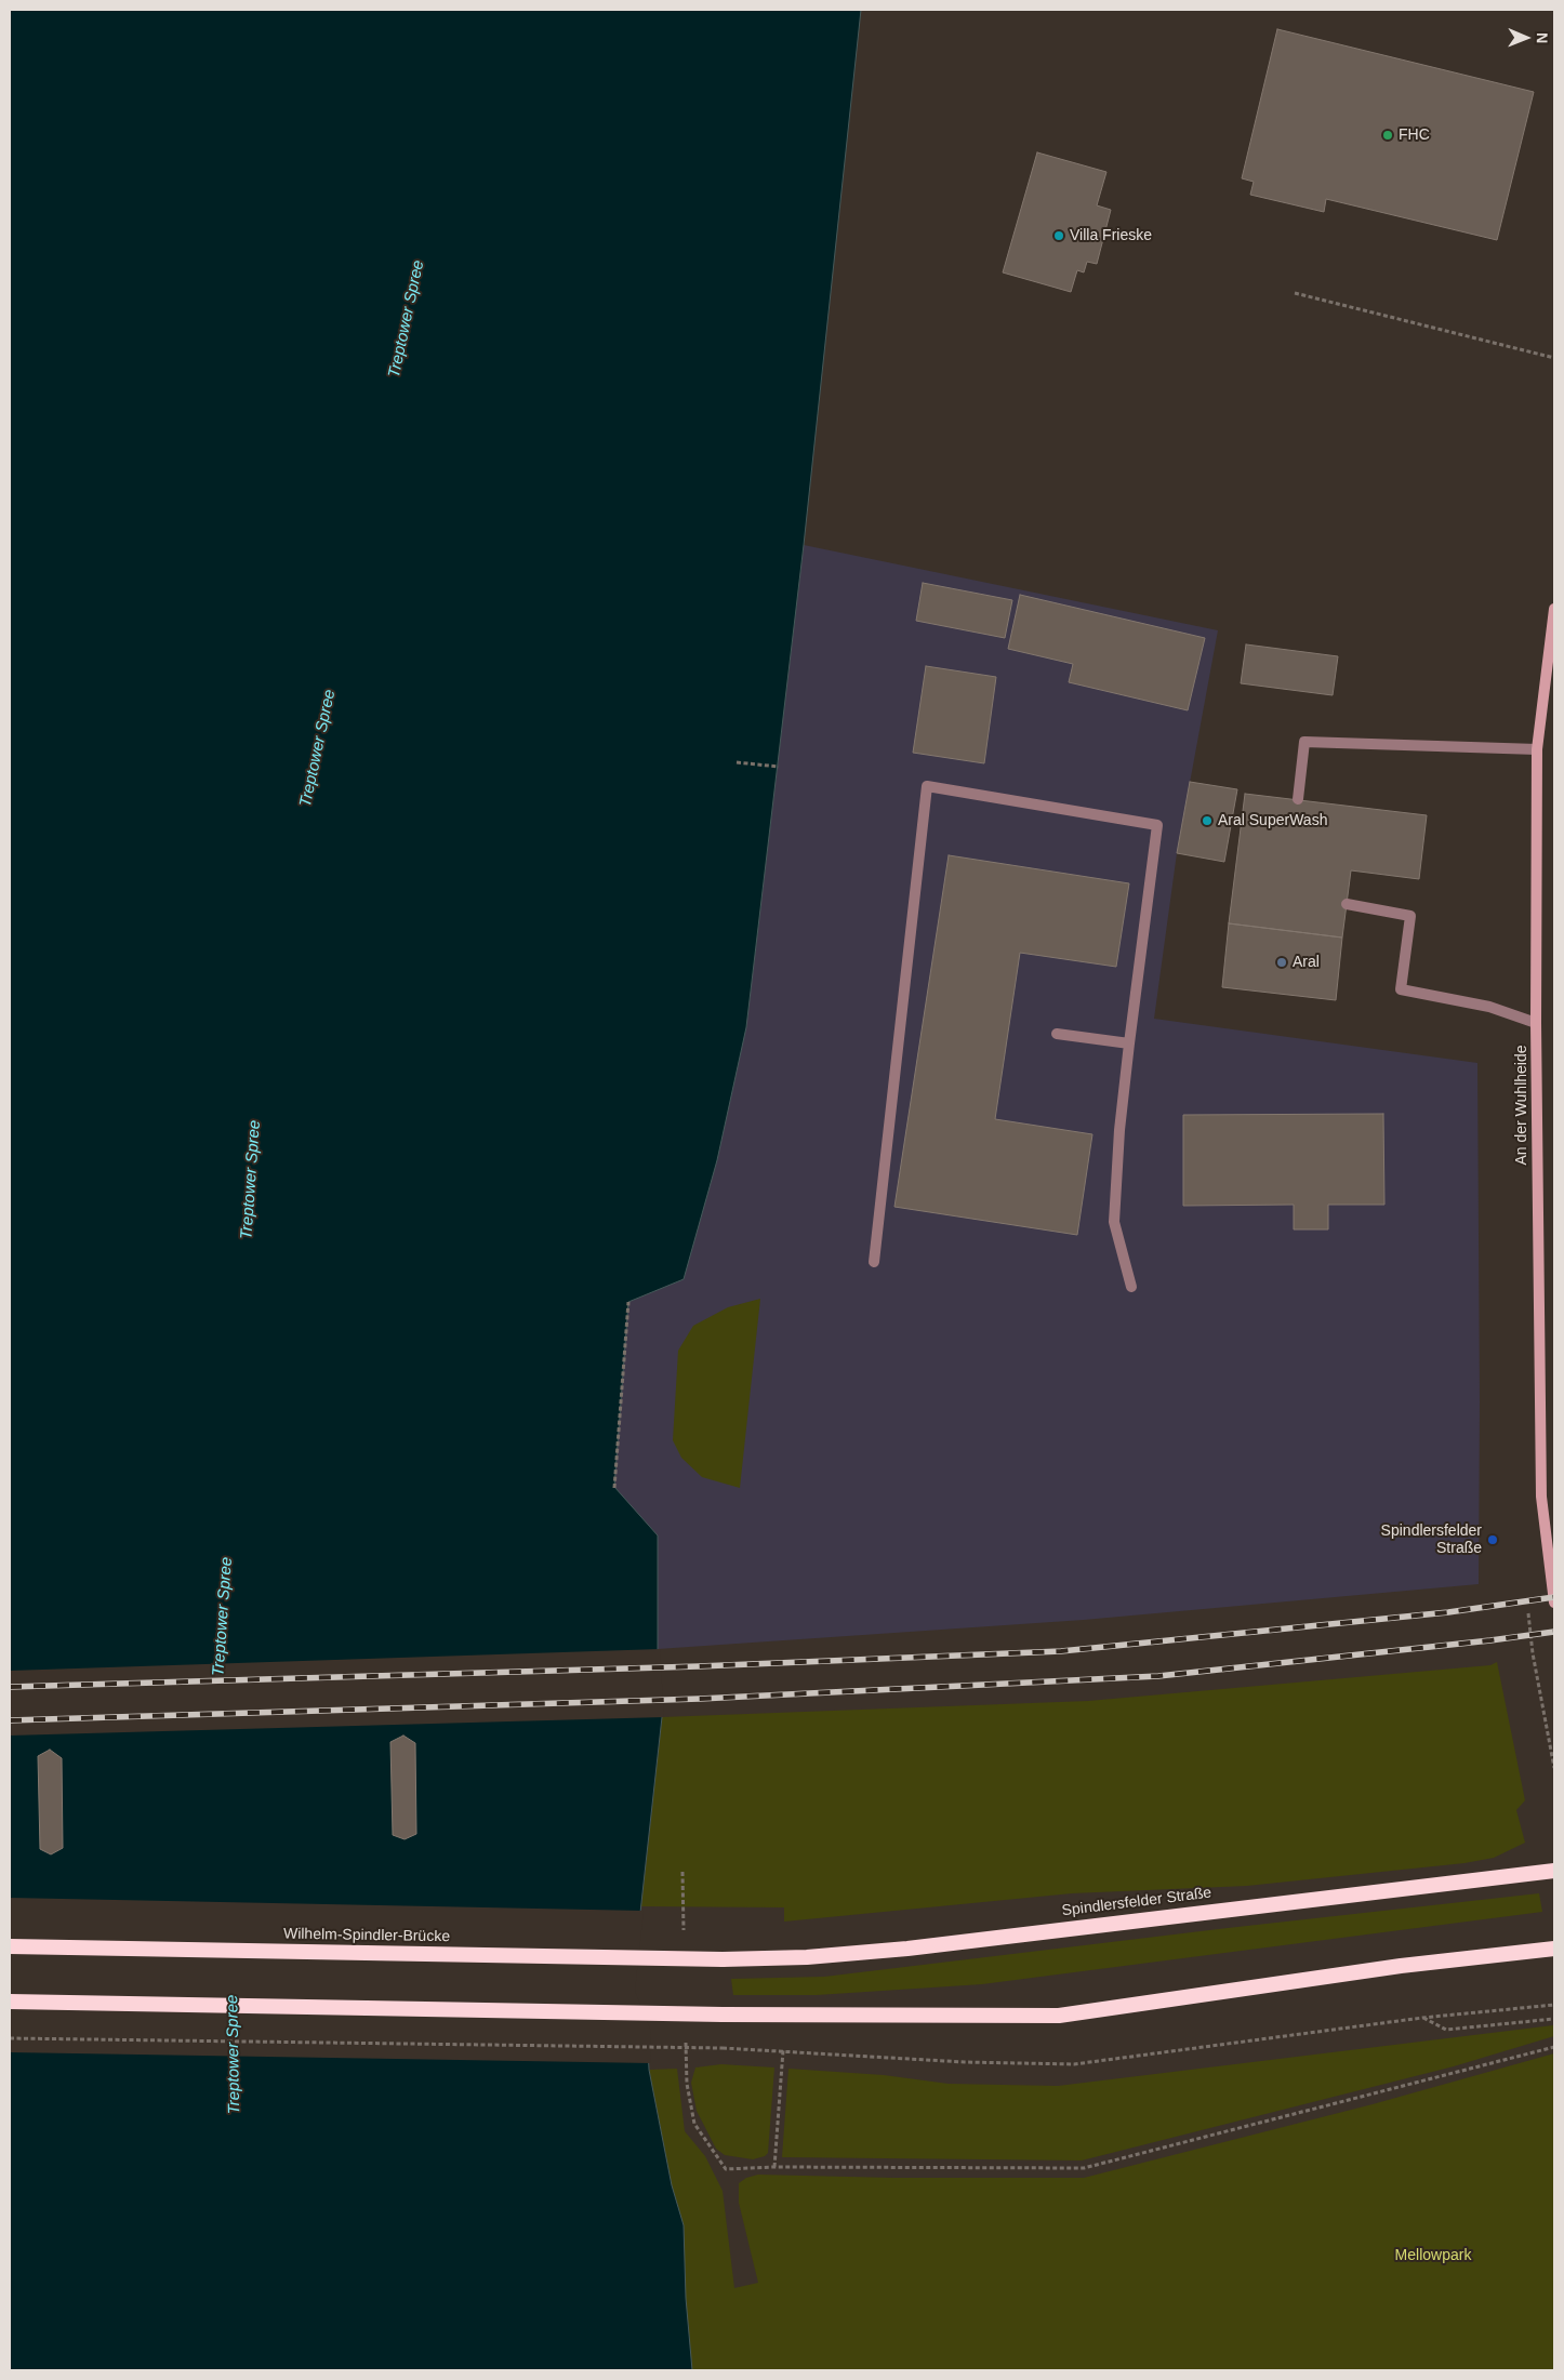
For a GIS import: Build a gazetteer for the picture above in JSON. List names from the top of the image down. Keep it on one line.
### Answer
{"streets":{"highway":["Spindlersfelder Straße","Wilhelm-Spindler-Brücke"],"main road":["An der Wuhlheide"]},"crossings":[["Spindlersfelder Straße","Wilhelm-Spindler-Brücke"]],"water":["Treptower Spree"],"parks":["Mellowpark"],"places":["FHC","Villa Frieske","Aral SuperWash","Aral","Spindlersfelder Straße"],"north":"right"}
